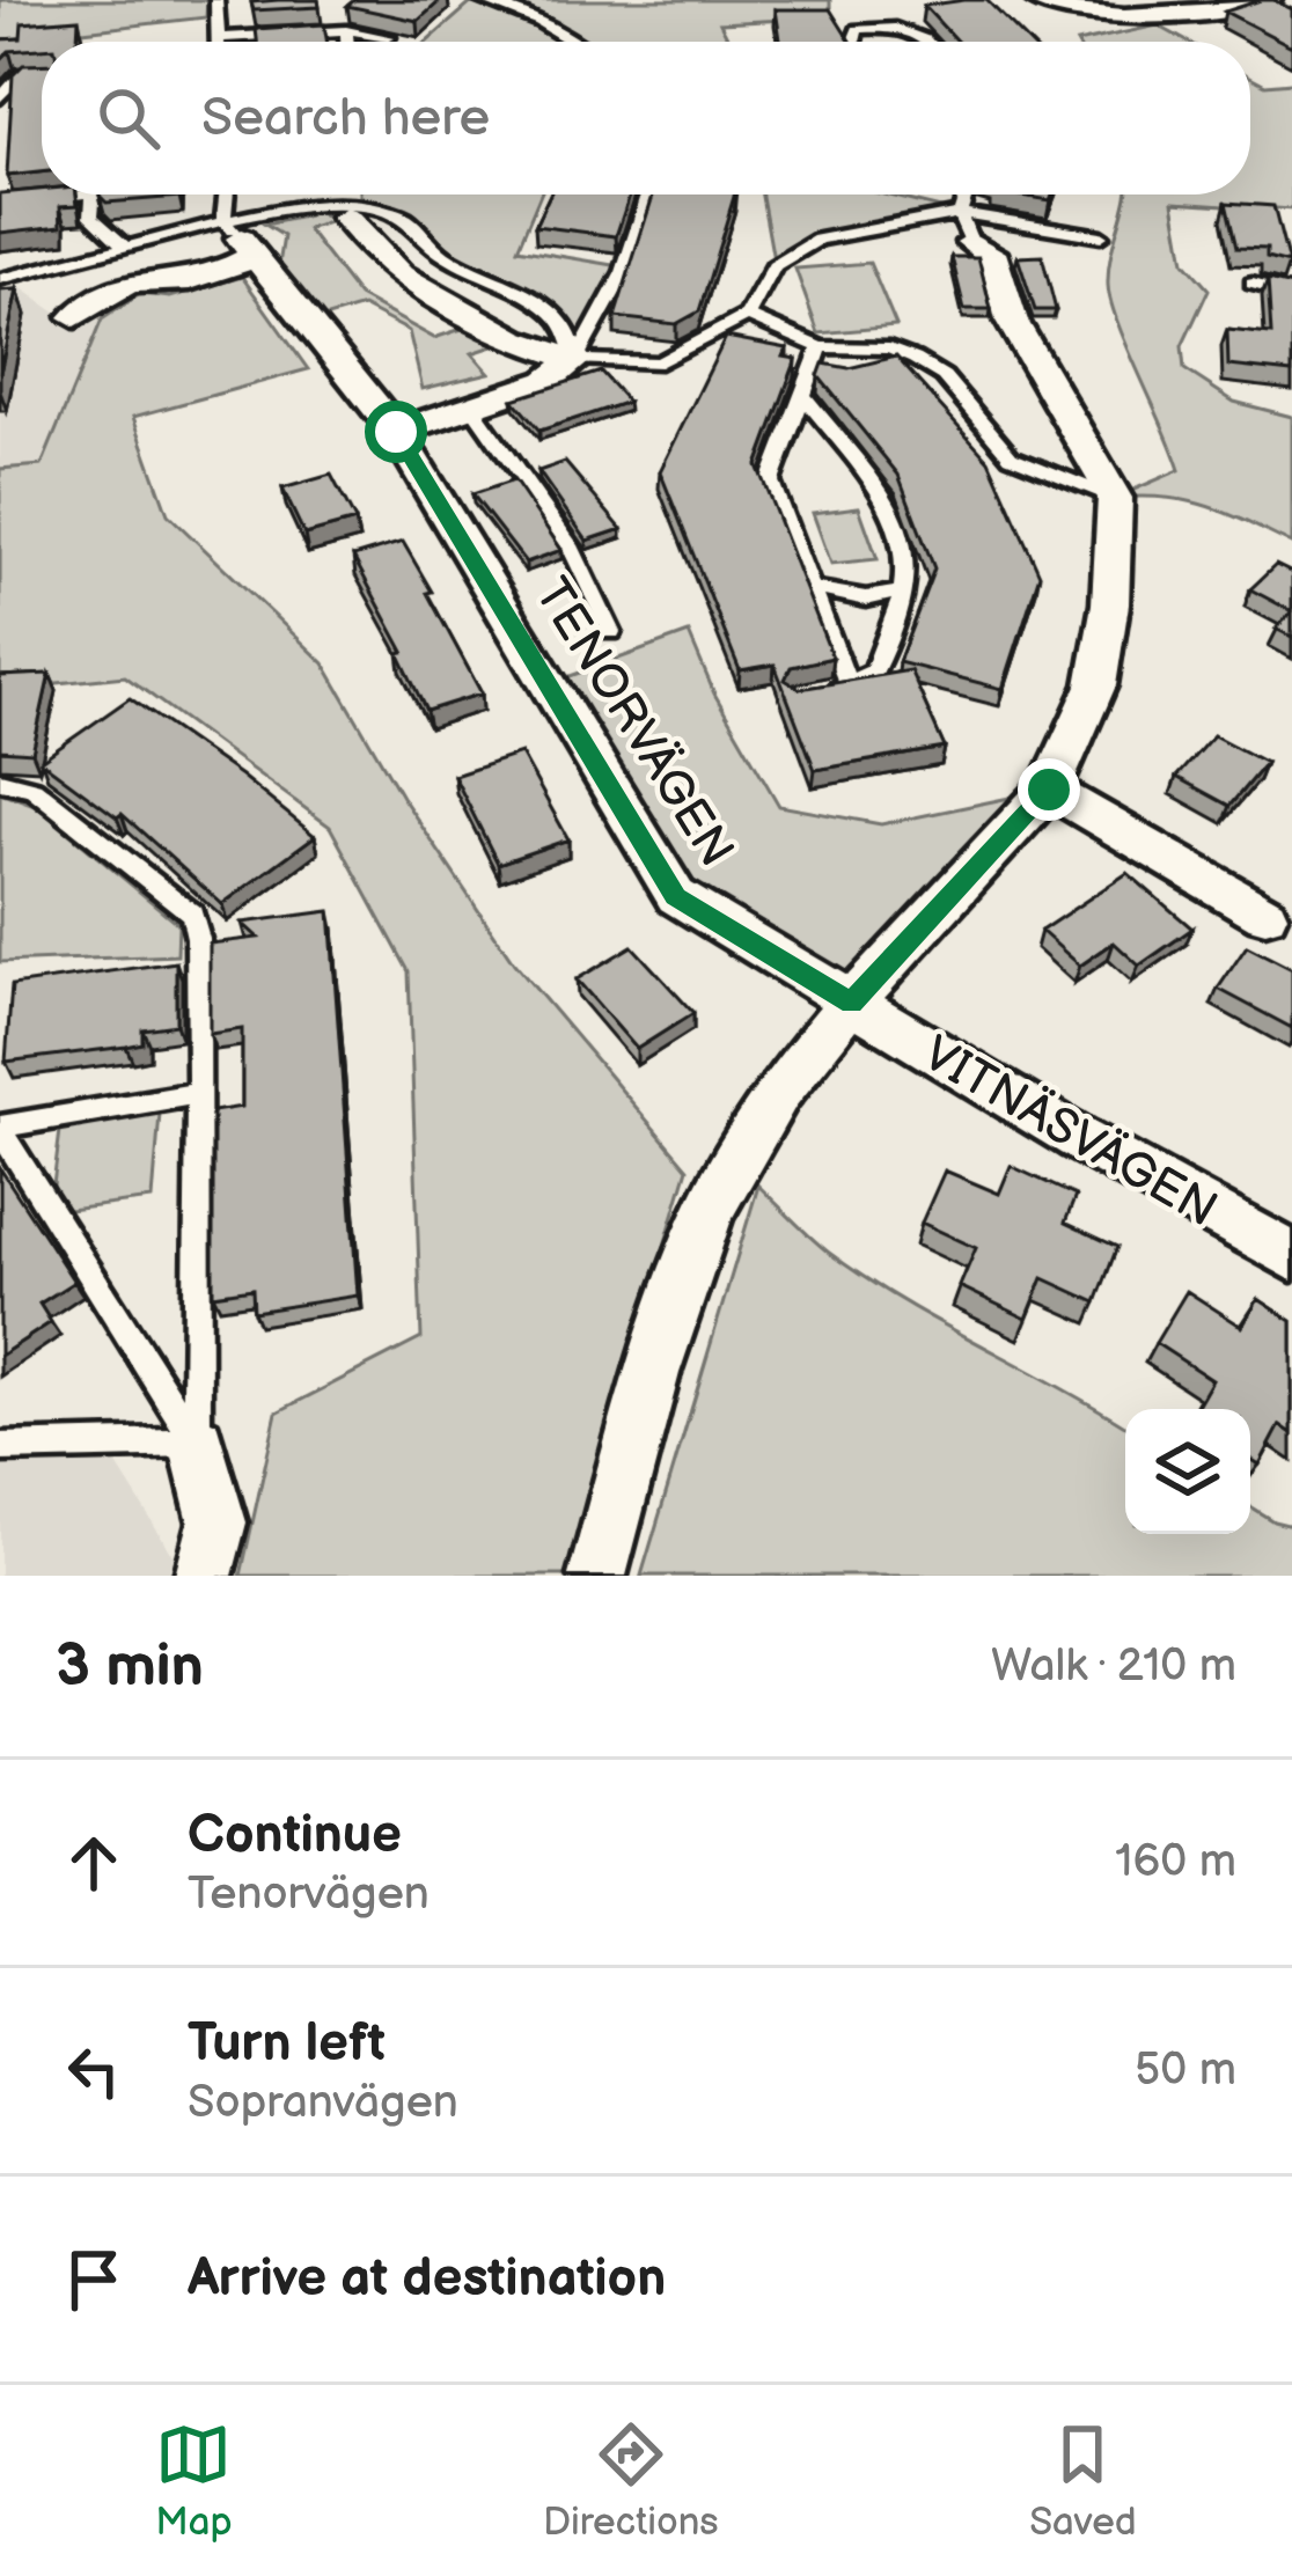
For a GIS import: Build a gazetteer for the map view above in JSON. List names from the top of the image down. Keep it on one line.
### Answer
{"streets":{"street":["TENORVÄGEN","VITNÄSVÄGEN"]},"crossings":[["TENORVÄGEN","VITNÄSVÄGEN"]],"page":{"search":"Search here","heading":["3 min","Walk · 210 m"],"list":[["Continue","Tenorvägen","160 m"],["Turn left","Sopranvägen","50 m"],"Arrive at destination"],"nav":["Map","Directions","Saved"]}}
